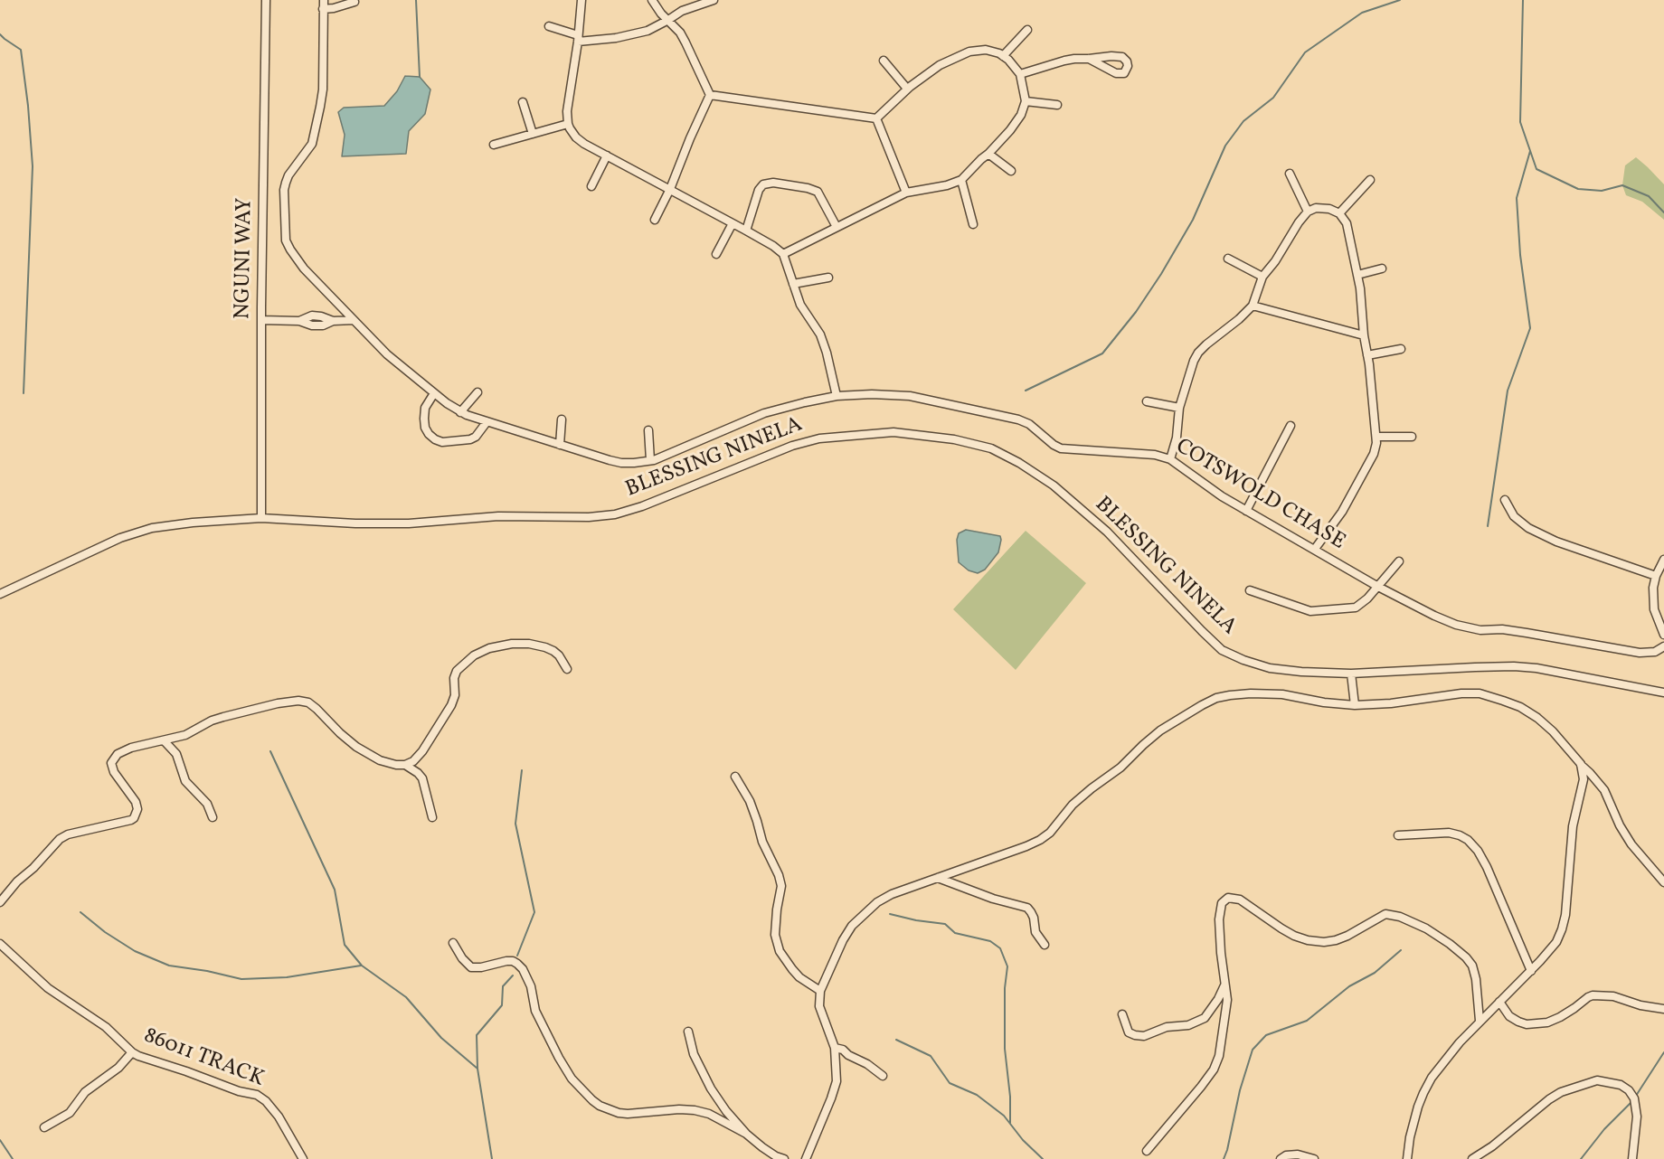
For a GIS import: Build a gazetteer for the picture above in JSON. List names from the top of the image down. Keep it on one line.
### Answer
{"streets":{"street":["NGUNI WAY","BLESSING NINELA","COTSWOLD CHASE","86011 TRACK"]},"crossings":[["NGUNI WAY","BLESSING NINELA"]]}
